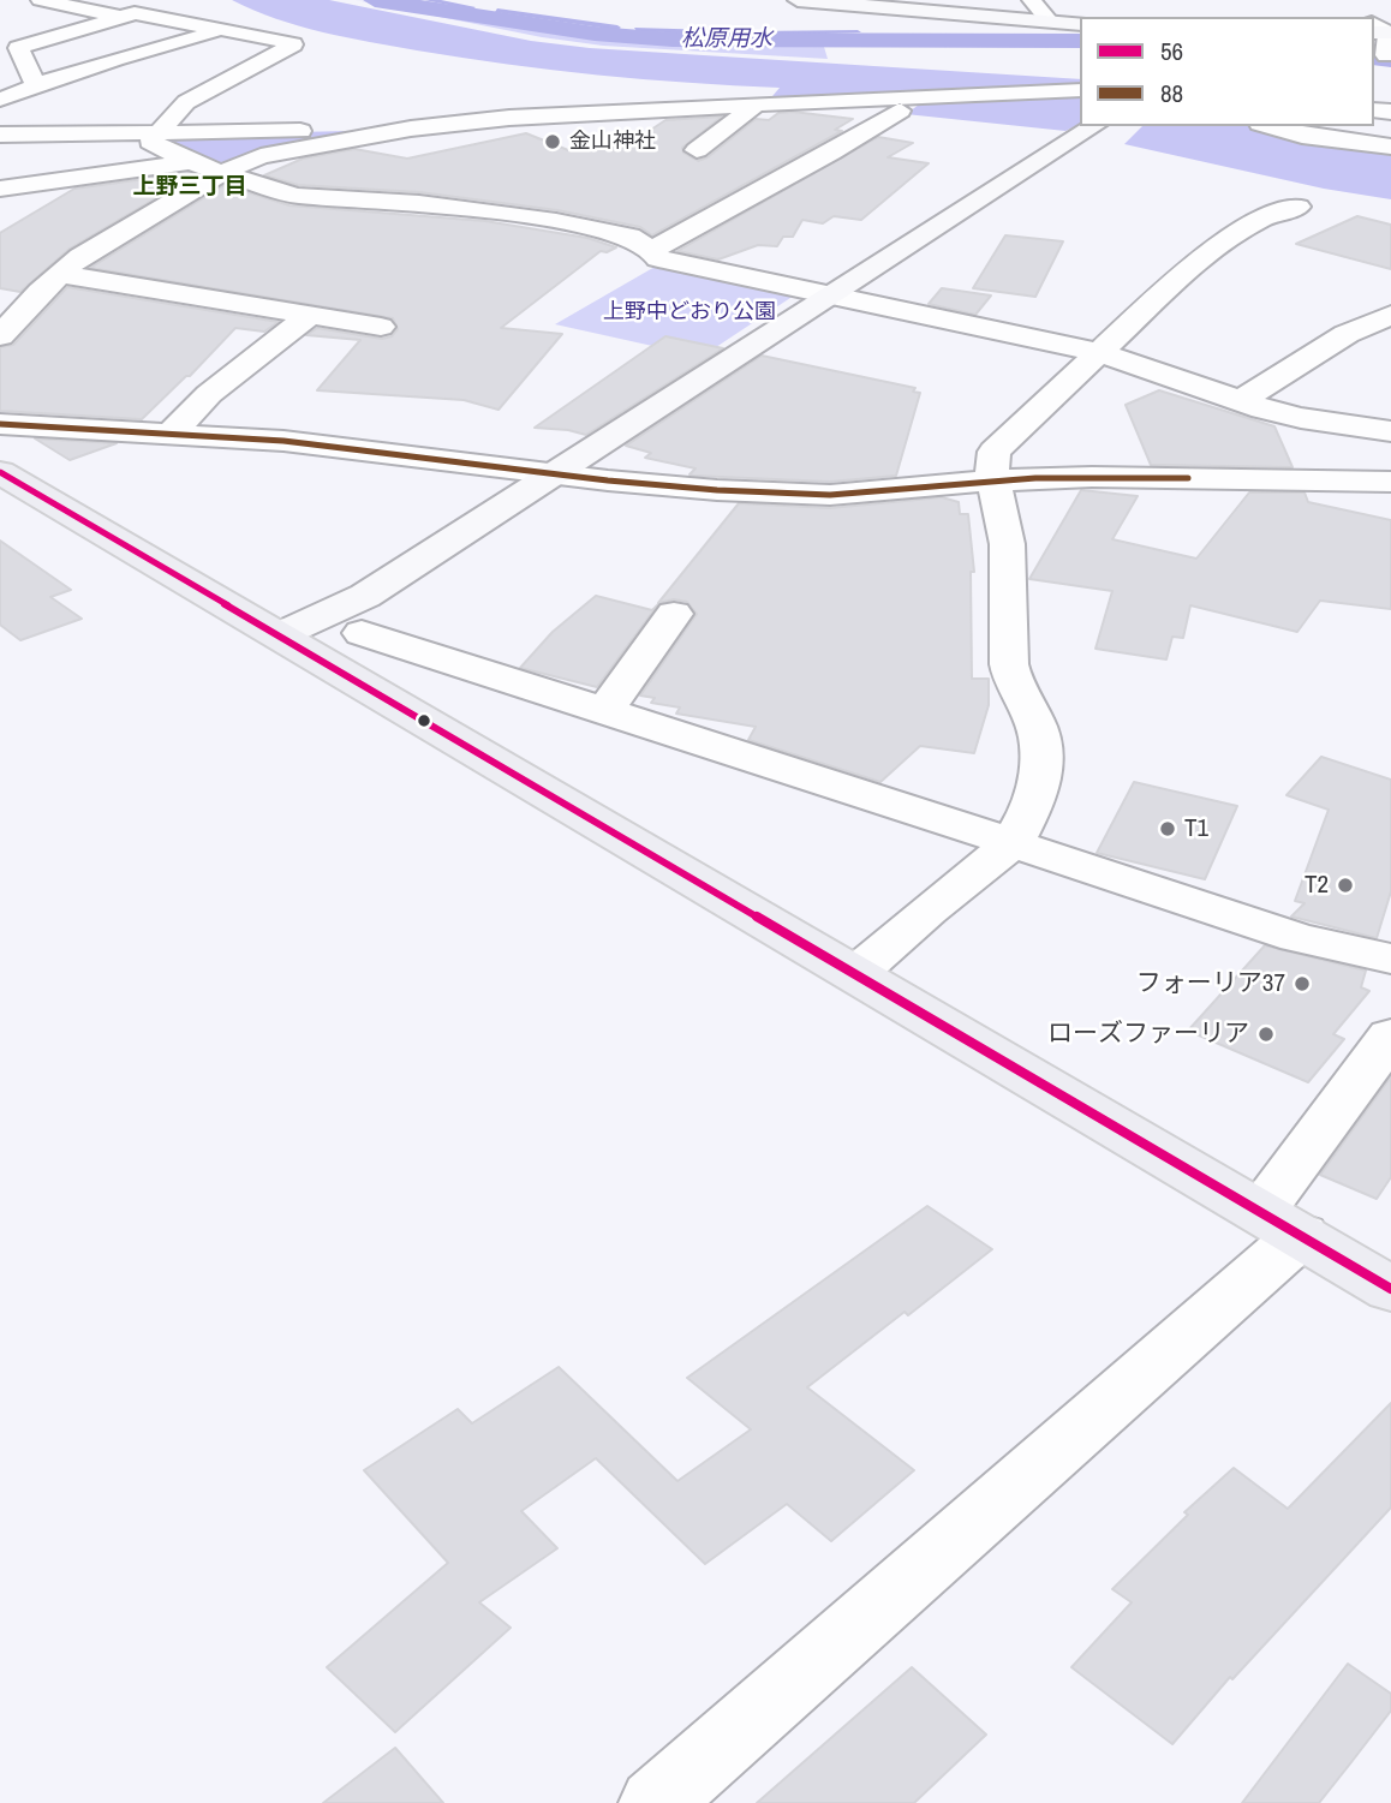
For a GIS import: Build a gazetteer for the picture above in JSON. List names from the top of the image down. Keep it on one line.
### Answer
{"districts":["上野三丁目"],"water":["松原用水"],"parks":["上野中どおり公園"],"places":["金山神社","T1","T2","フォーリア37","ローズファーリア"],"lines":["transit line 88","transit line 56"],"legend":["56","88"]}
